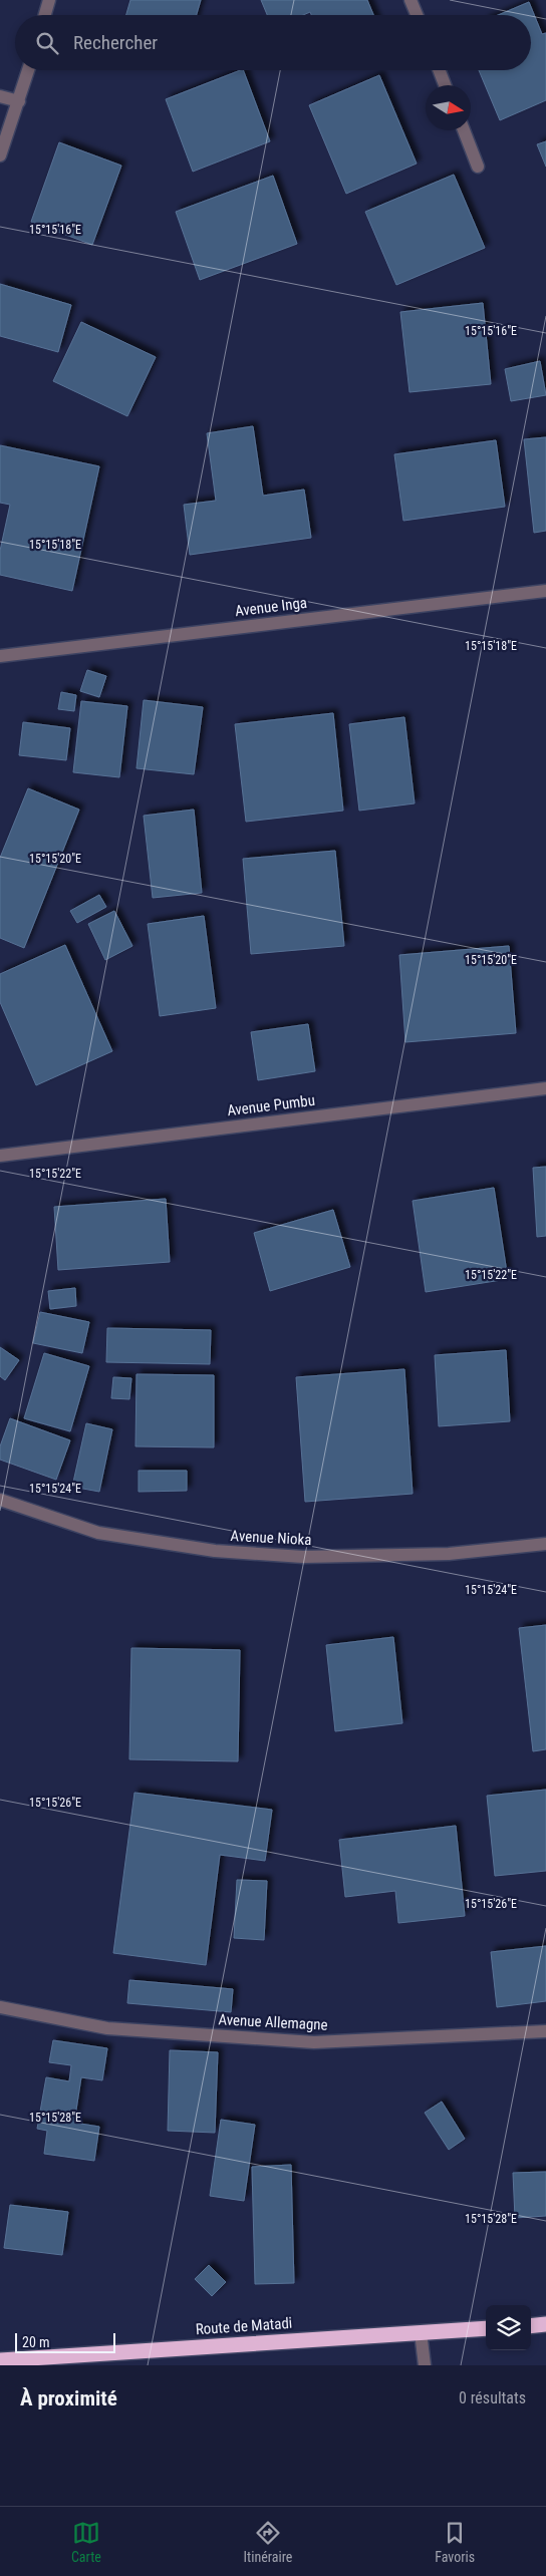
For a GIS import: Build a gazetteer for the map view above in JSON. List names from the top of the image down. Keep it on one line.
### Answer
{"streets":{"highway":["Route de Matadi"],"street":["Avenue Inga","Avenue Pumbu","Avenue Nioka","Avenue Allemagne"]},"scale_bar":"20 m","north":"right","page":{"search":"Rechercher","scale":"20 m","heading":["À proximité","0 résultats"],"nav":["Carte","Itinéraire","Favoris"]},"coordinates":["15°15'16\"E","15°15'18\"E","15°15'20\"E","15°15'22\"E","15°15'24\"E","15°15'26\"E","15°15'28\"E"]}
